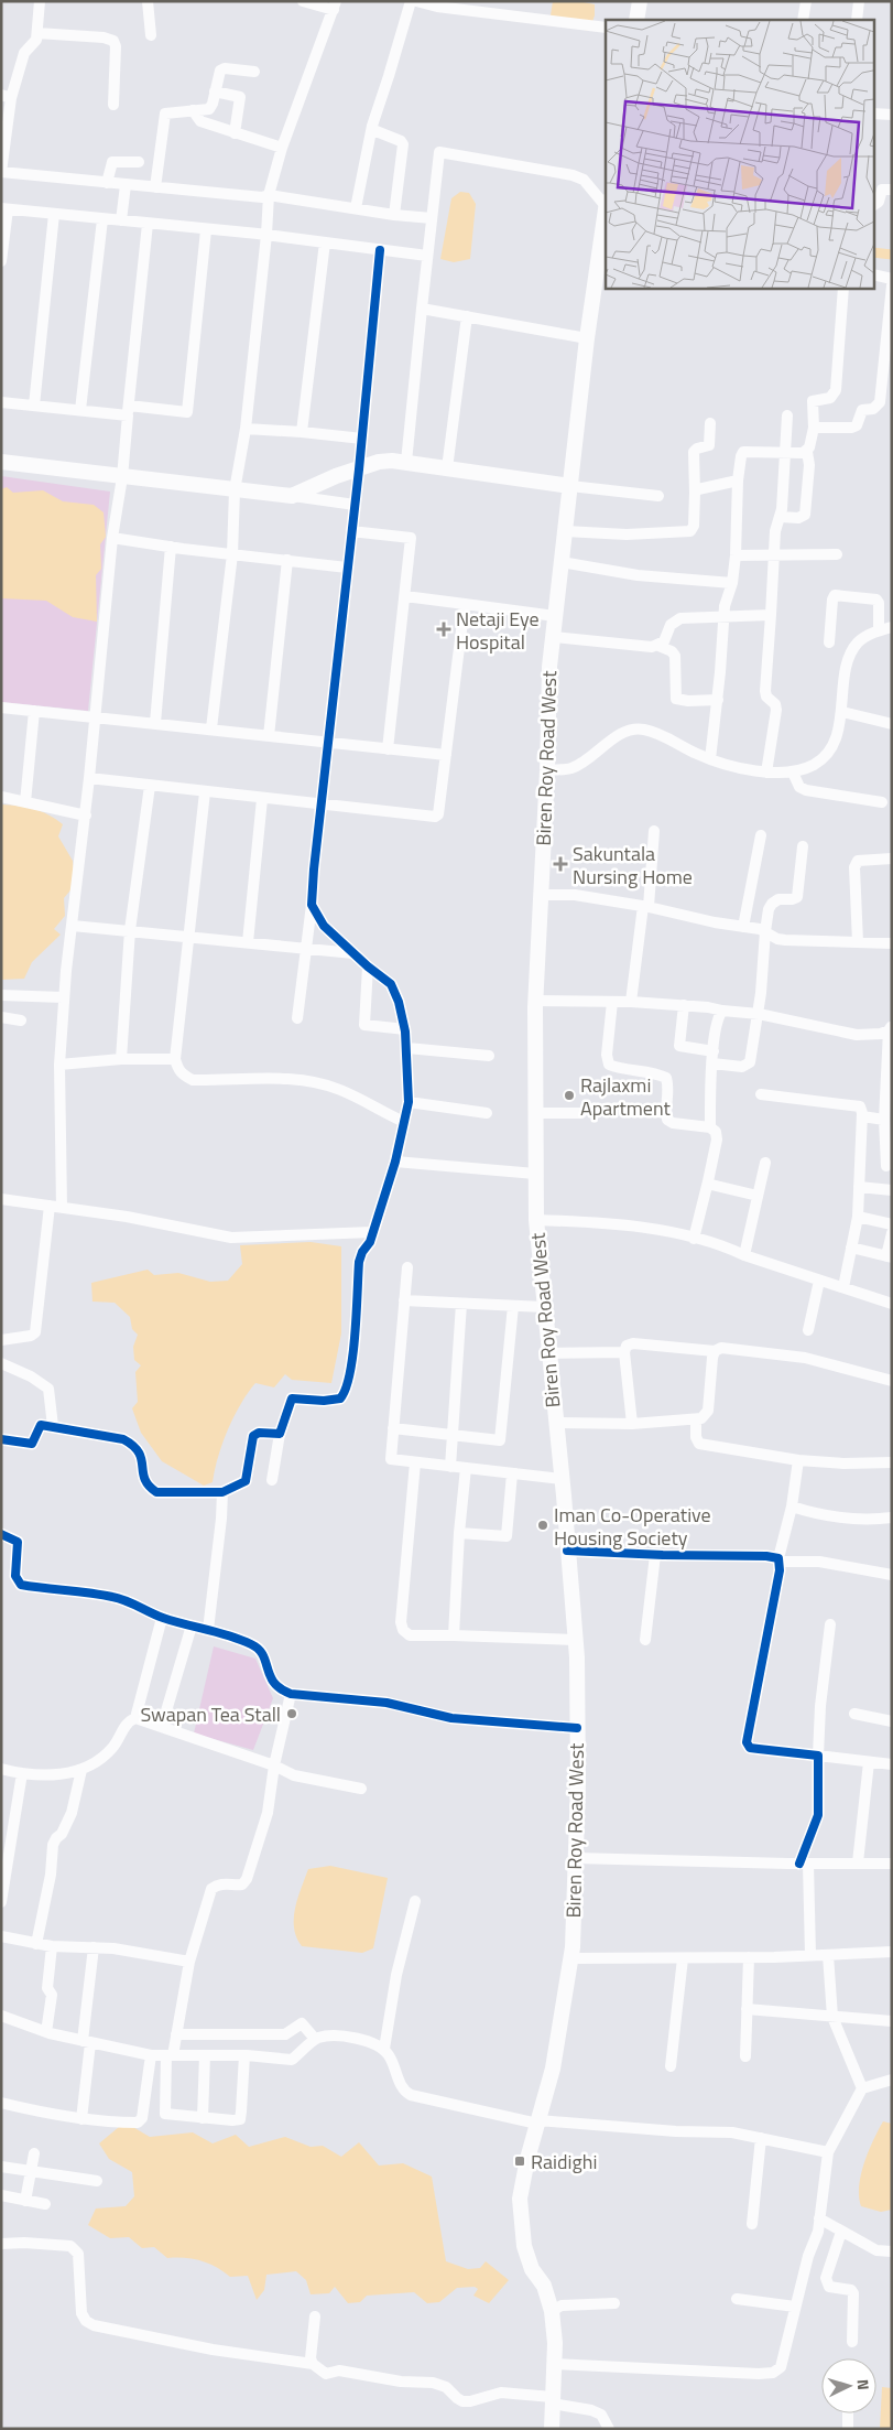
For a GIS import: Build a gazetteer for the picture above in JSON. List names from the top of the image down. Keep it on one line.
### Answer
{"streets":{"main road":["Biren Roy Road West"]},"places":{"health":["Netaji Eye Hospital","Sakuntala Nursing Home"],"other":["Rajlaxmi Apartment","Iman Co-Operative Housing Society","Swapan Tea Stall"],"transit":["Raidighi"]},"north":"right"}
